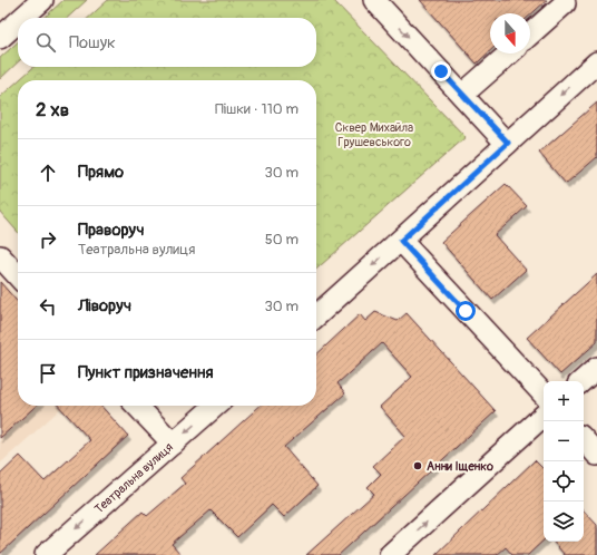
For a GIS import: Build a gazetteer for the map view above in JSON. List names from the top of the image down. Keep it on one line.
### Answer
{"streets":{"street":["Театральна вулиця"]},"one_way":["Театральна вулиця"],"parks":["Сквер Михайла Грушевського"],"places":["Анни Іщенко"],"north":"bottom","page":{"search":"Пошук","heading":["2 хв","Пішки · 110 m"],"list":[["Прямо","30 m"],["Праворуч","Театральна вулиця","50 m"],["Ліворуч","30 m"],"Пункт призначення"],"map_buttons":["+","−"]}}
